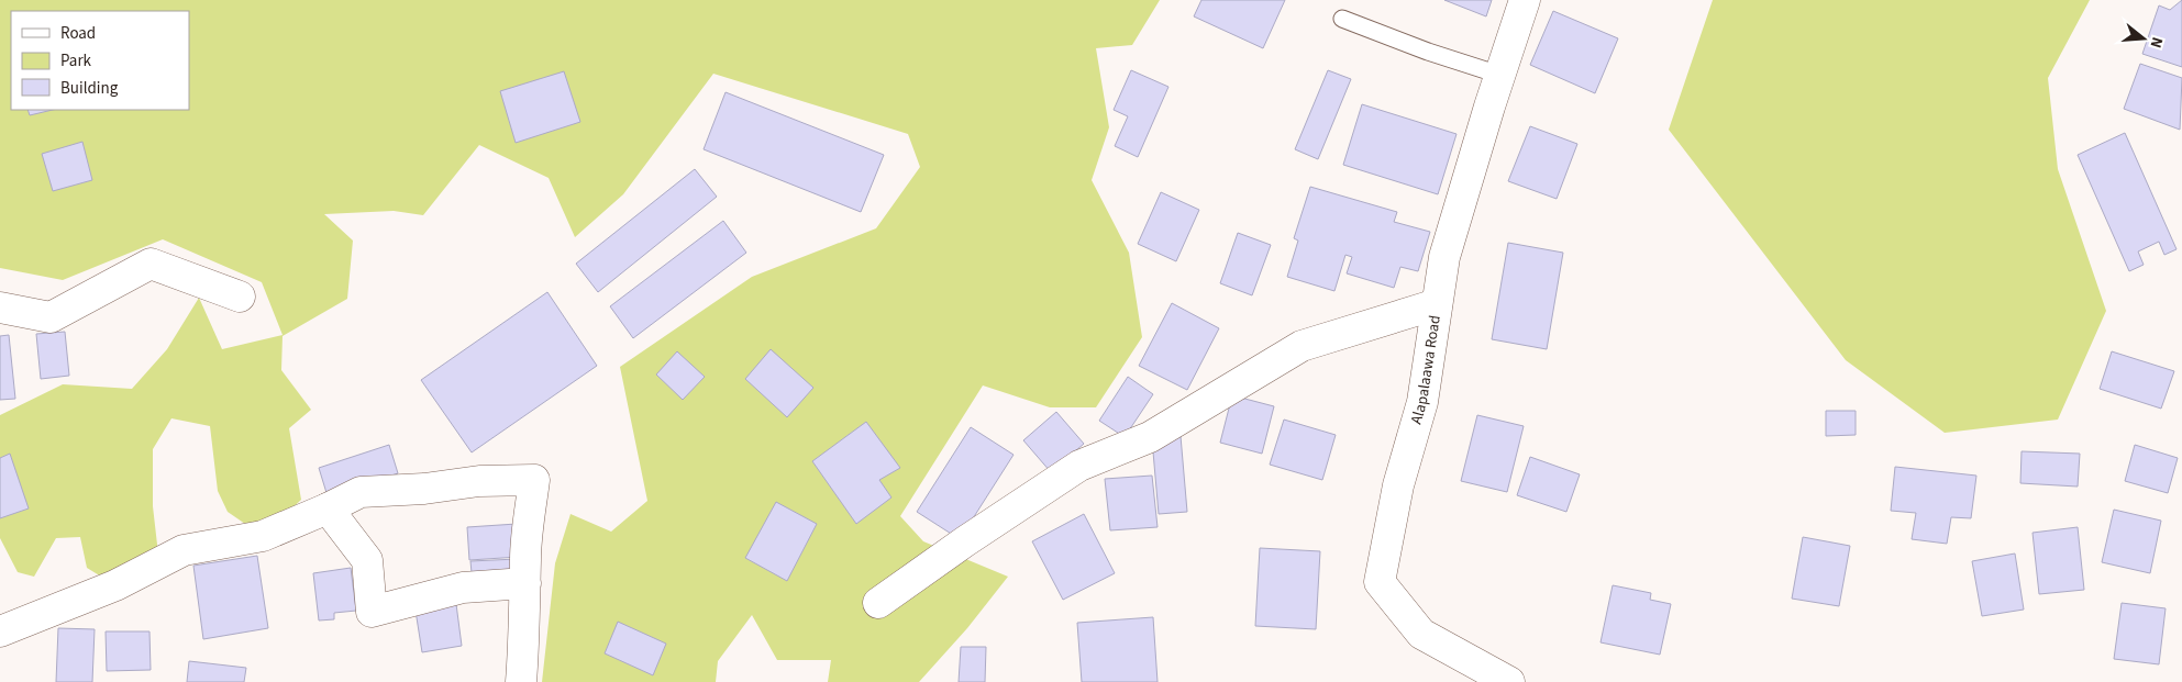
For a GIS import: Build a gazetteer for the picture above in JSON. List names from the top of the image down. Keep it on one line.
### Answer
{"streets":{"street":["Alapalaawa Road"]},"legend":["Road","Park","Building"],"north":"right"}
